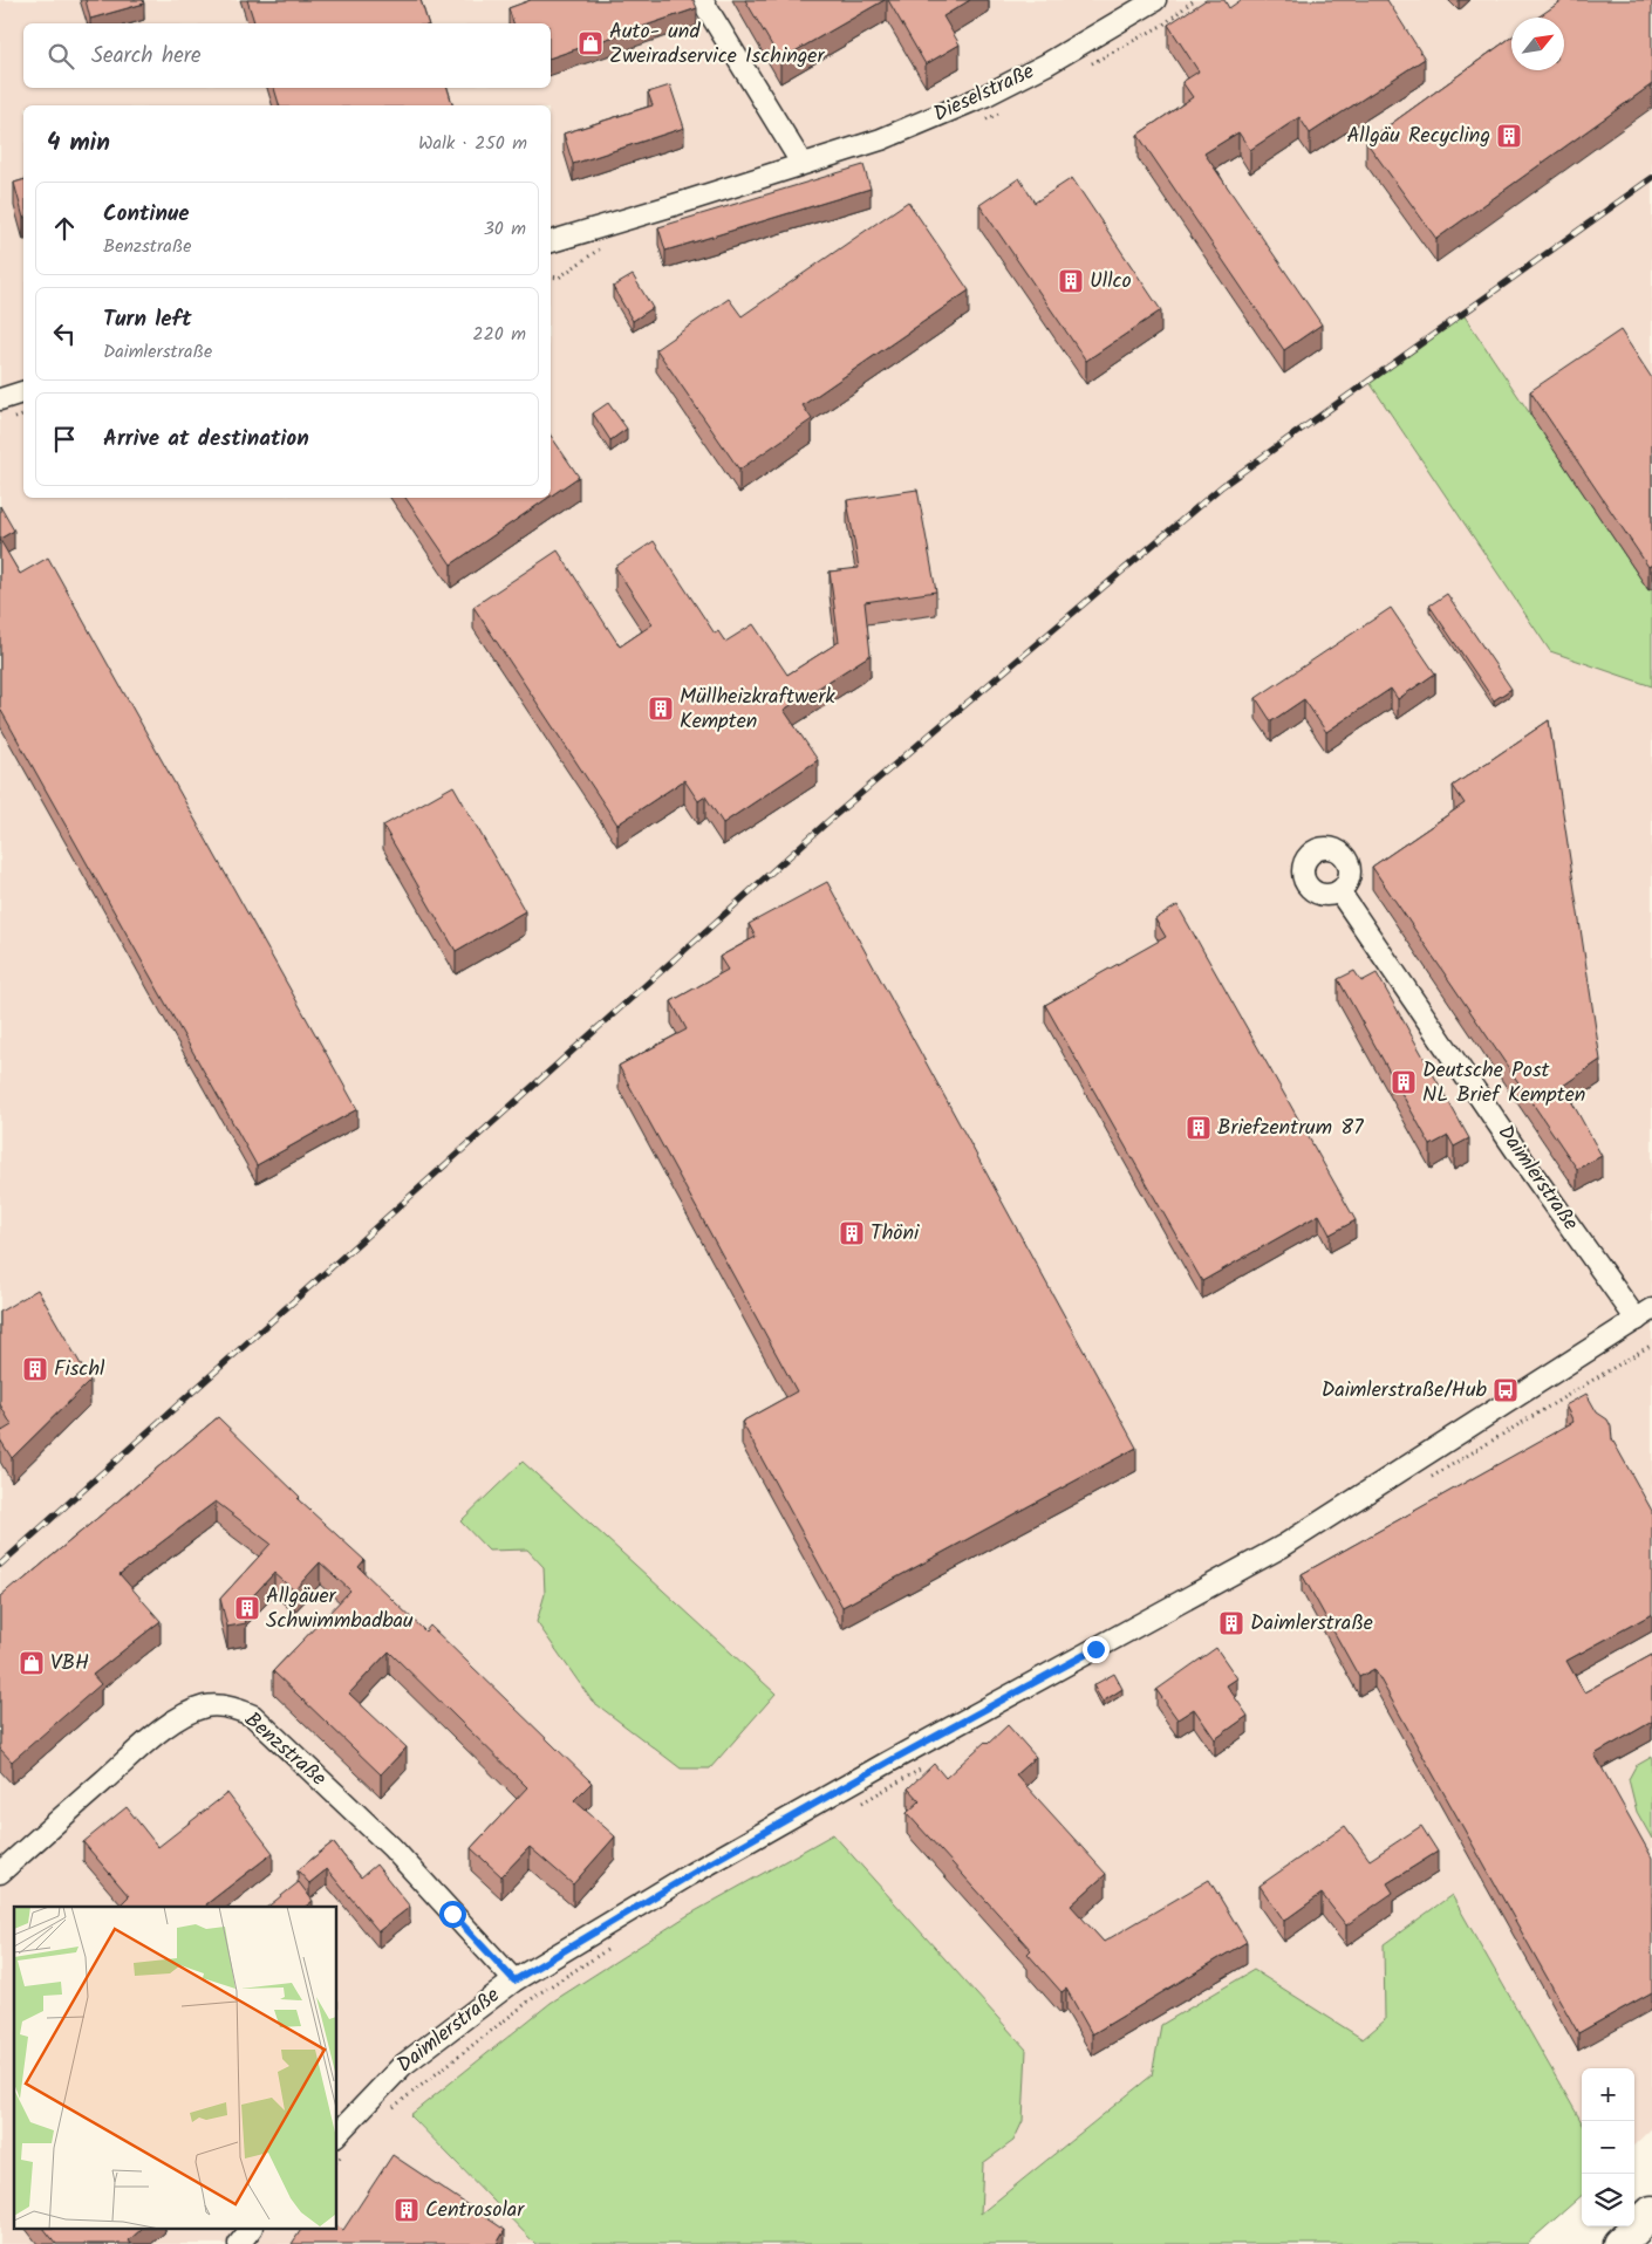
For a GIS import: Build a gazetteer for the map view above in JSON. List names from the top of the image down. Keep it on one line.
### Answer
{"streets":{"street":["Dieselstraße","Daimlerstraße","Benzstraße"]},"crossings":[["Daimlerstraße","Benzstraße"]],"places":{"shop":["Auto- und Zweiradservice Ischinger","VBH"],"building":["Allgäu Recycling","Ullco","Müllheizkraftwerk Kempten","Deutsche Post NL Brief Kempten","Briefzentrum 87","Thöni","Fischl","Allgäuer Schwimmbadbau","Daimlerstraße","Centrosolar"],"bus stop":["Daimlerstraße/Hub"]},"north":"top right","page":{"search":"Search here","heading":["4 min","Walk · 250 m"],"list":[["Continue","Benzstraße","30 m"],["Turn left","Daimlerstraße","220 m"],"Arrive at destination"],"map_buttons":["+","−"]}}
